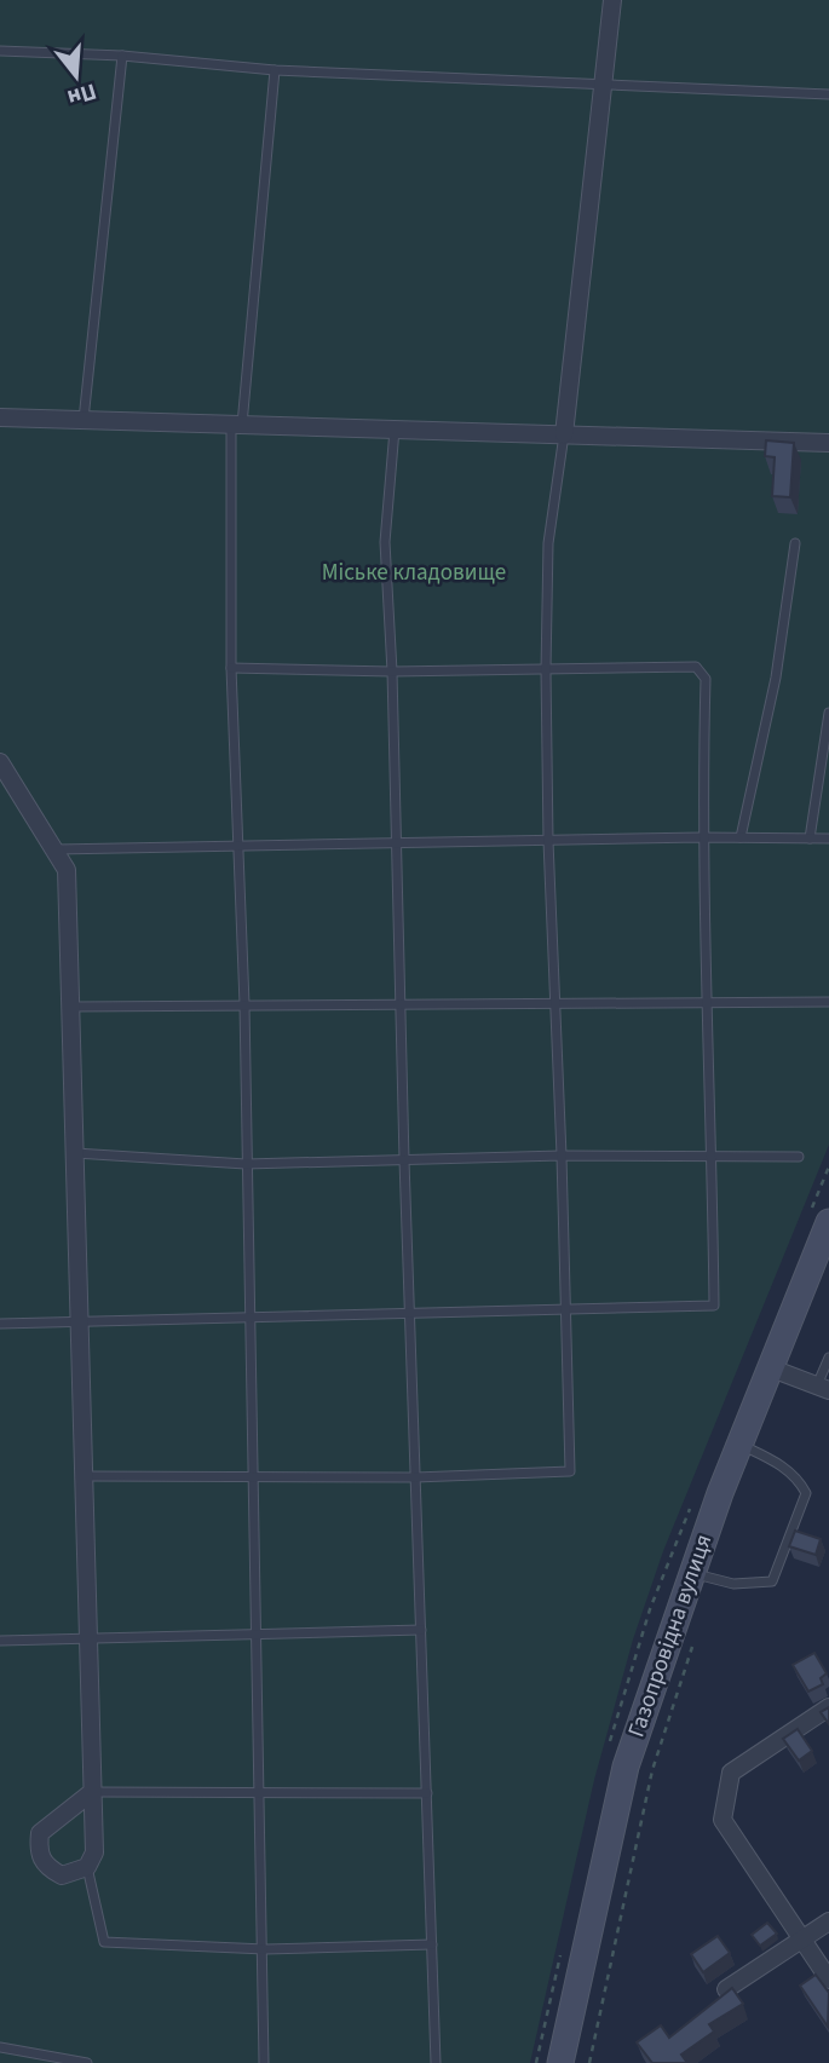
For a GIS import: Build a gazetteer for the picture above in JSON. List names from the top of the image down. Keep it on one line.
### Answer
{"streets":{"main road":["Газопровідна вулиця"]},"parks":["Міське кладовище"],"north":"bottom"}
